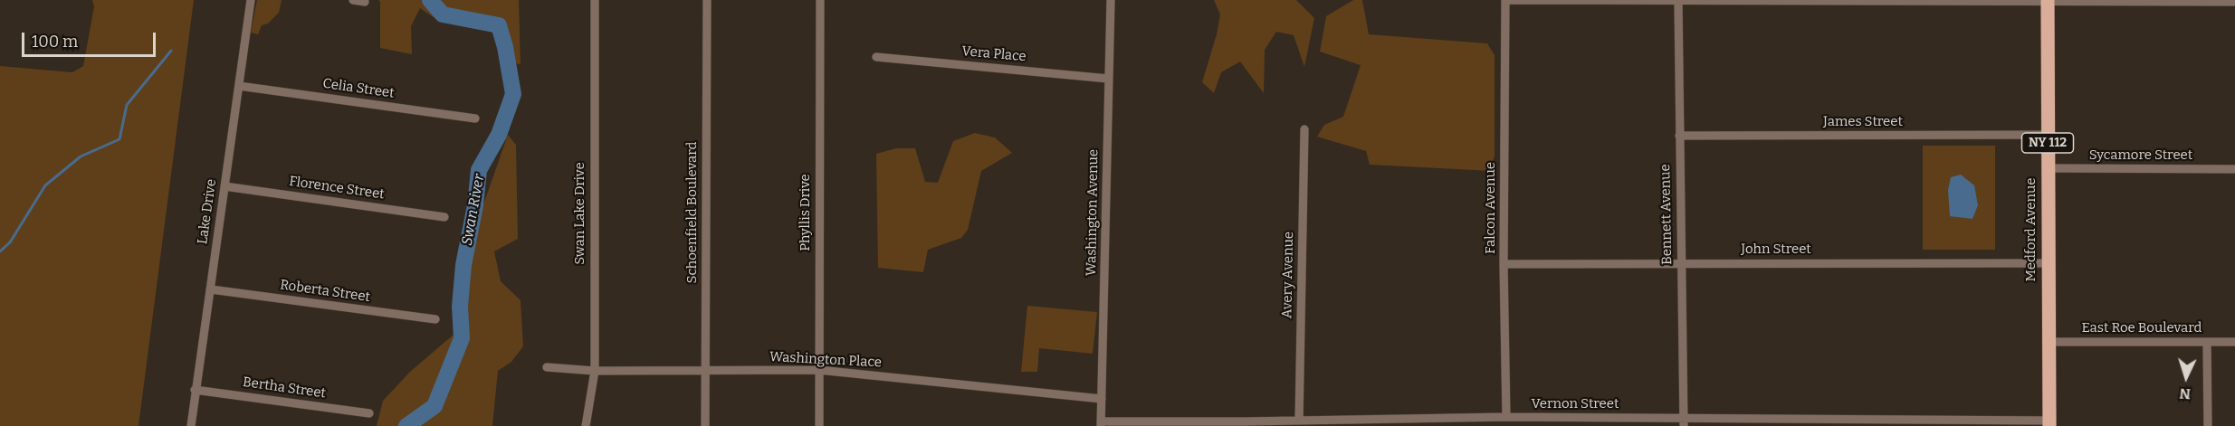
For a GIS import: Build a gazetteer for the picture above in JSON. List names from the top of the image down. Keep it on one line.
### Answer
{"streets":{"main road":["NY 112","Medford Avenue"],"street":["Vera Place","Celia Street","James Street","Sycamore Street","Florence Street","Falcon Avenue","Lake Drive","Schoenfield Boulevard","Phyllis Drive","Washington Avenue","Swan Lake Drive","Bennett Avenue","John Street","Avery Avenue","Roberta Street","East Roe Boulevard","Washington Place","Bertha Street","Vernon Street"]},"crossings":[["Vera Place","Washington Avenue"],["Celia Street","Lake Drive"],["James Street","Bennett Avenue"],["James Street","Medford Avenue"],["Sycamore Street","Medford Avenue"],["Florence Street","Lake Drive"],["Falcon Avenue","John Street"],["Falcon Avenue","Vernon Street"],["Lake Drive","Roberta Street"],["Lake Drive","Bertha Street"],["Schoenfield Boulevard","Washington Place"],["Phyllis Drive","Washington Place"],["Washington Avenue","Washington Place"],["Washington Avenue","Vernon Street"],["Swan Lake Drive","Washington Place"],["Bennett Avenue","John Street"],["Bennett Avenue","Vernon Street"],["Medford Avenue","John Street"],["Medford Avenue","East Roe Boulevard"],["Medford Avenue","Vernon Street"],["Avery Avenue","Vernon Street"]],"water":["Swan River"],"scale_bar":"100 m","north":"bottom"}
